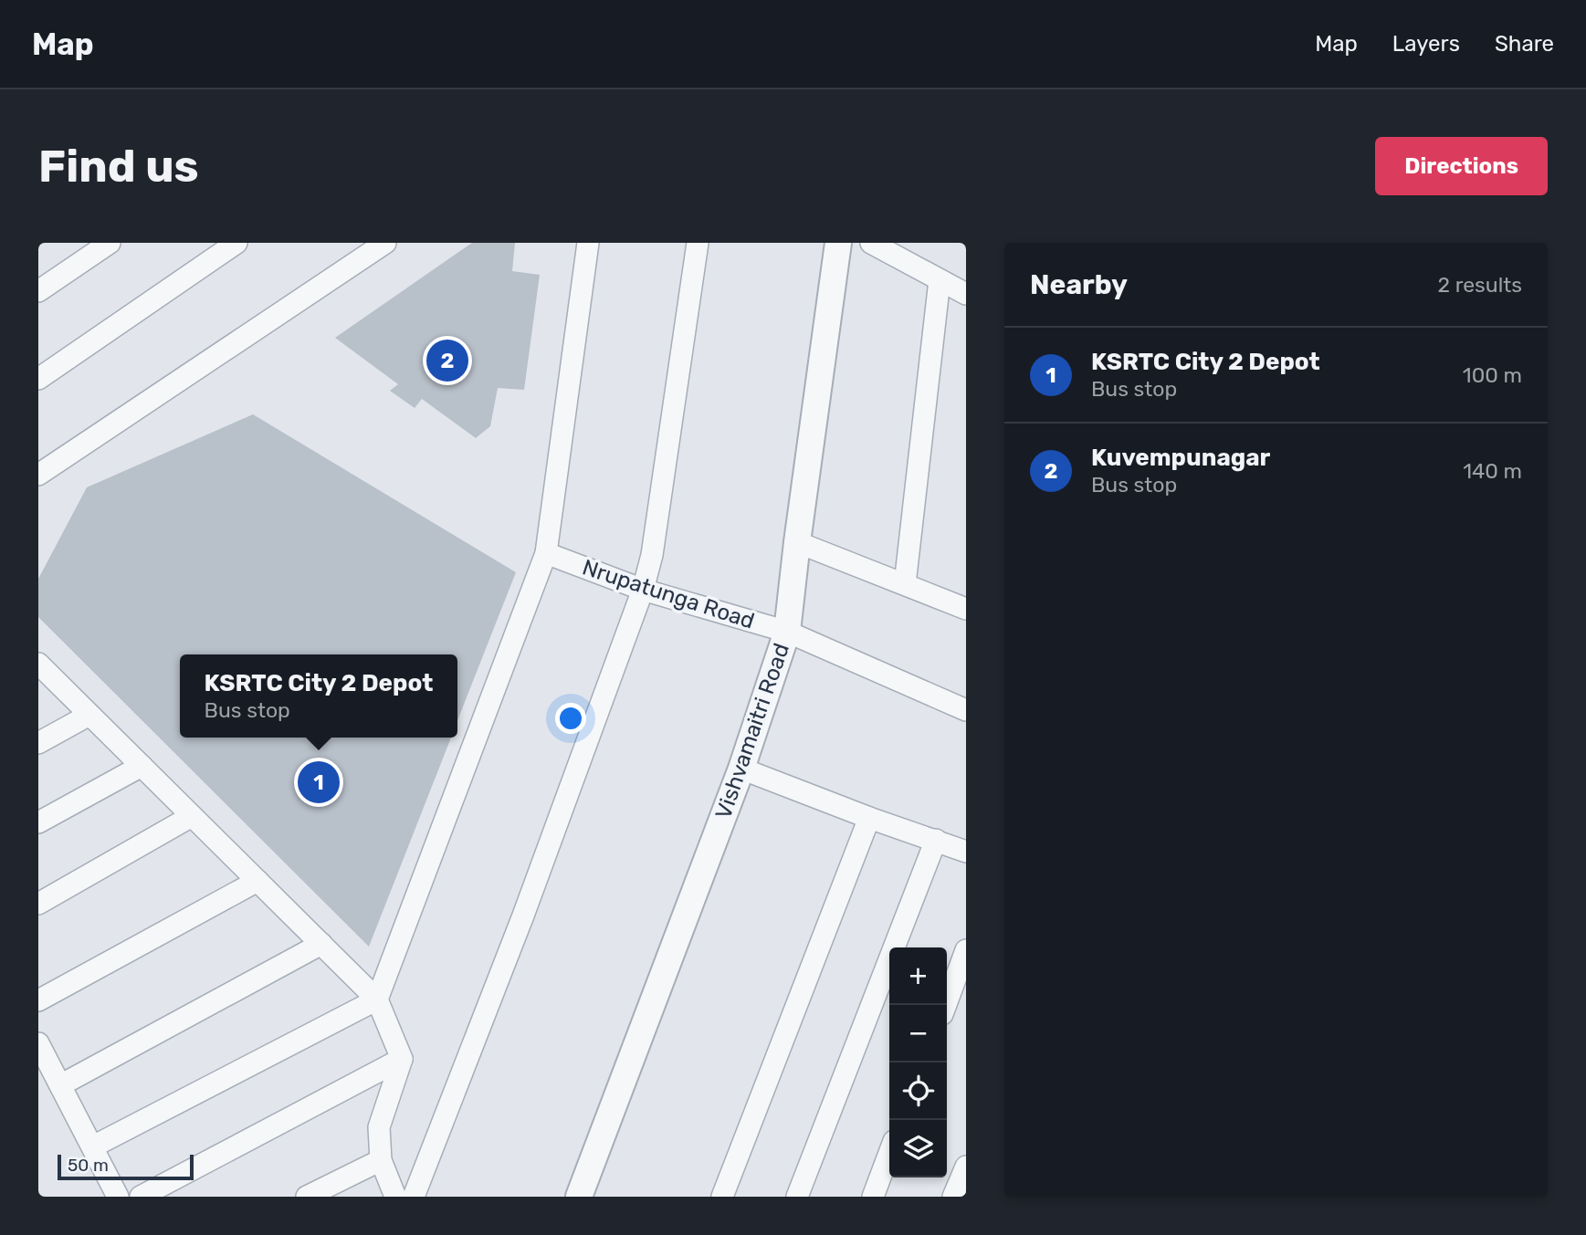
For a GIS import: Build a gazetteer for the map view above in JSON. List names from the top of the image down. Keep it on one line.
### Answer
{"streets":{"street":["Nrupatunga Road","Vishvamaitri Road"]},"crossings":[["Nrupatunga Road","Vishvamaitri Road"]],"scale_bar":"50 m","page":{"header":"Map","nav":["Map","Layers","Share"],"buttons":"Directions","title":"Find us","heading":["Nearby","2 results"],"list":[{"mark":"1","name":"KSRTC City 2 Depot","note":"Bus stop","value":"100 m"},{"mark":"2","name":"Kuvempunagar","note":"Bus stop","value":"140 m"}],"pins":["2","1"],"popup":["KSRTC City 2 Depot","Bus stop"],"map_buttons":["+","−"],"scale":"50 m"}}
